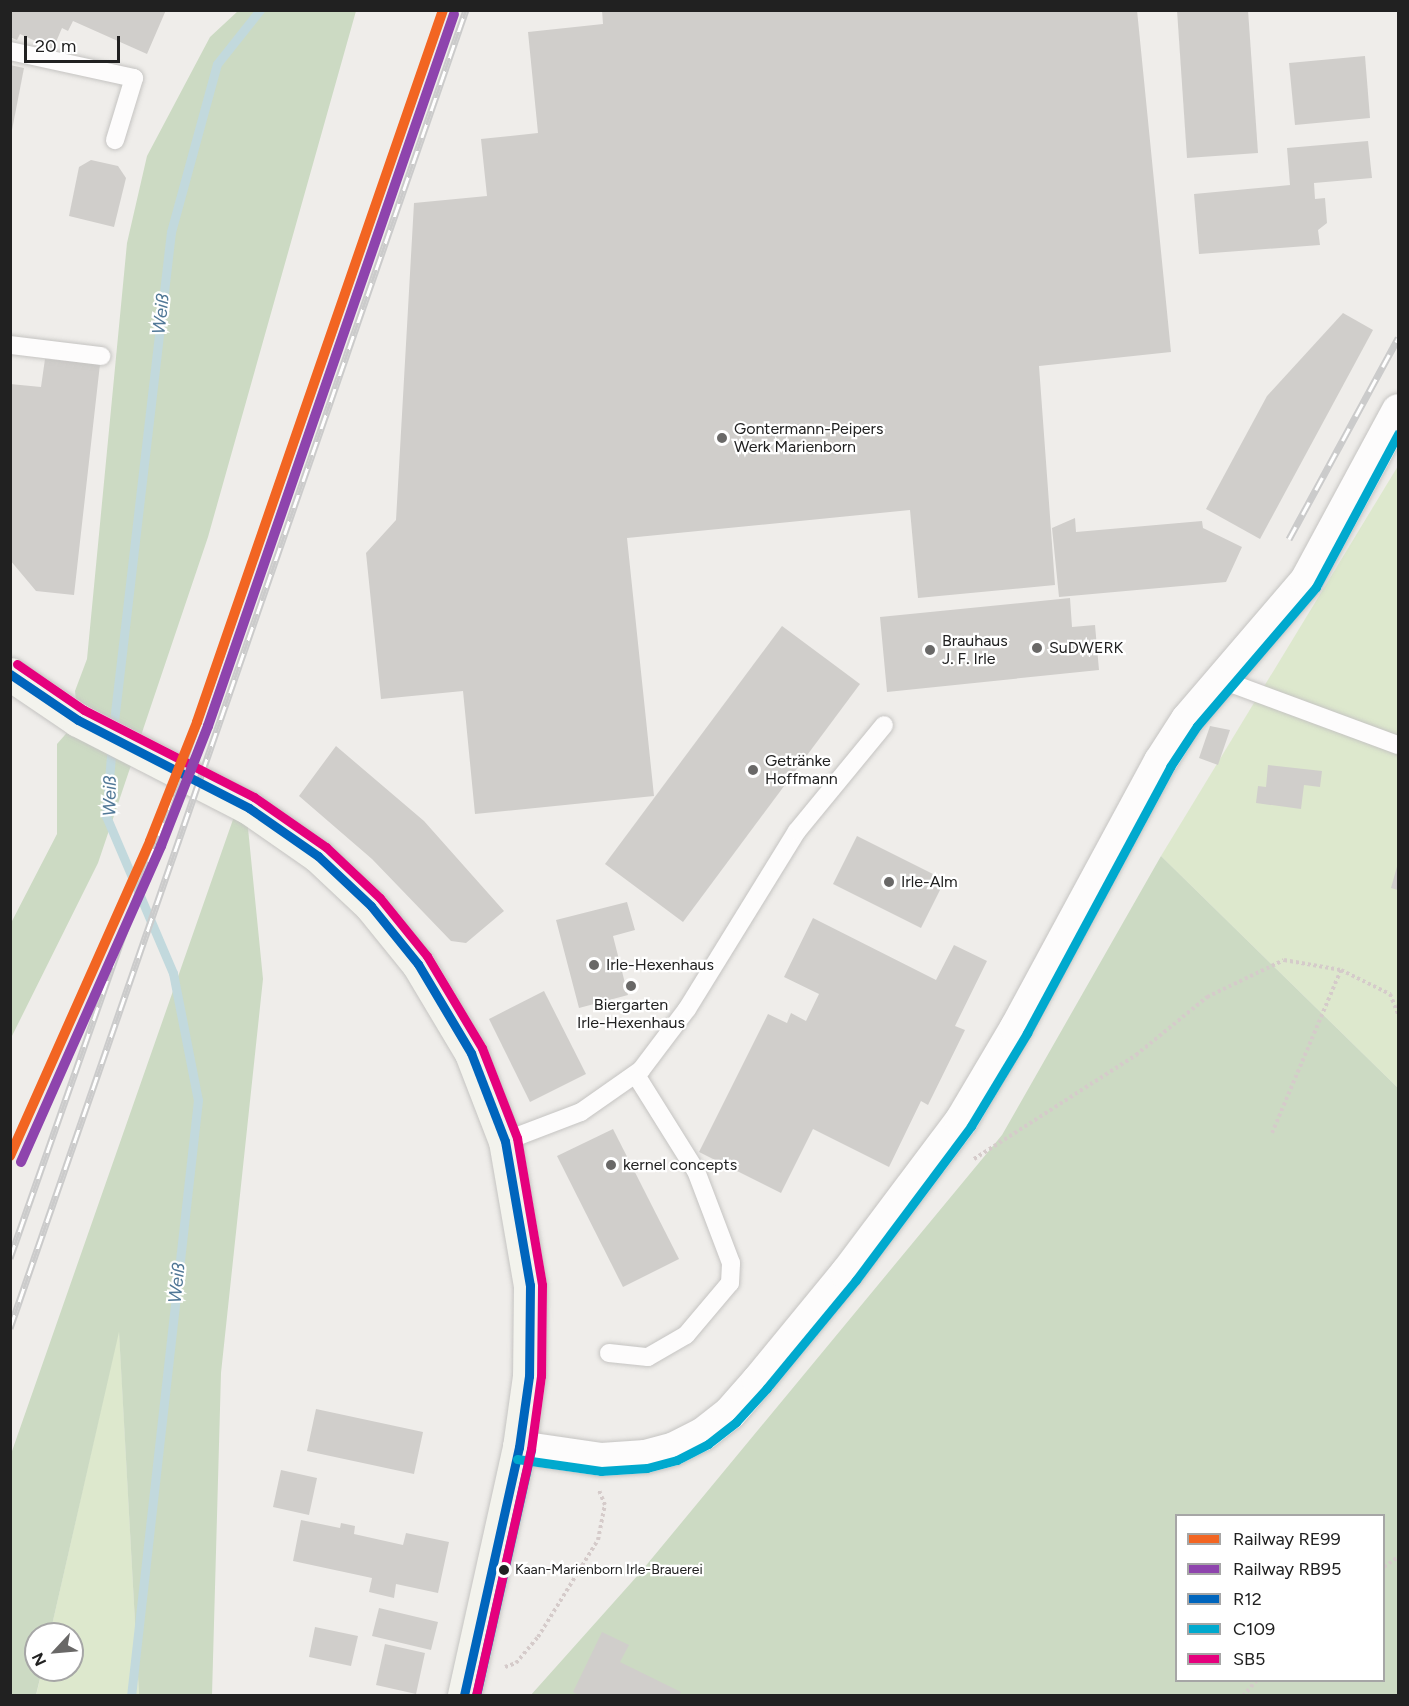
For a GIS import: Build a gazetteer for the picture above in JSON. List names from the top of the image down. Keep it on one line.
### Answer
{"water":["Weiß"],"places":["Gontermann-Peipers Werk Marienborn","SuDWERK","Brauhaus J. F. Irle","Getränke Hoffmann","Irle-Alm","Irle-Hexenhaus","Biergarten Irle-Hexenhaus","kernel concepts","Kaan-Marienborn Irle-Brauerei"],"lines":["rail line RE99","rail line RB95","transit line C109","transit line SB5","transit line R12"],"legend":["Railway RE99","Railway RB95","R12","C109","SB5"],"scale_bar":"20 m","north":"bottom left"}
